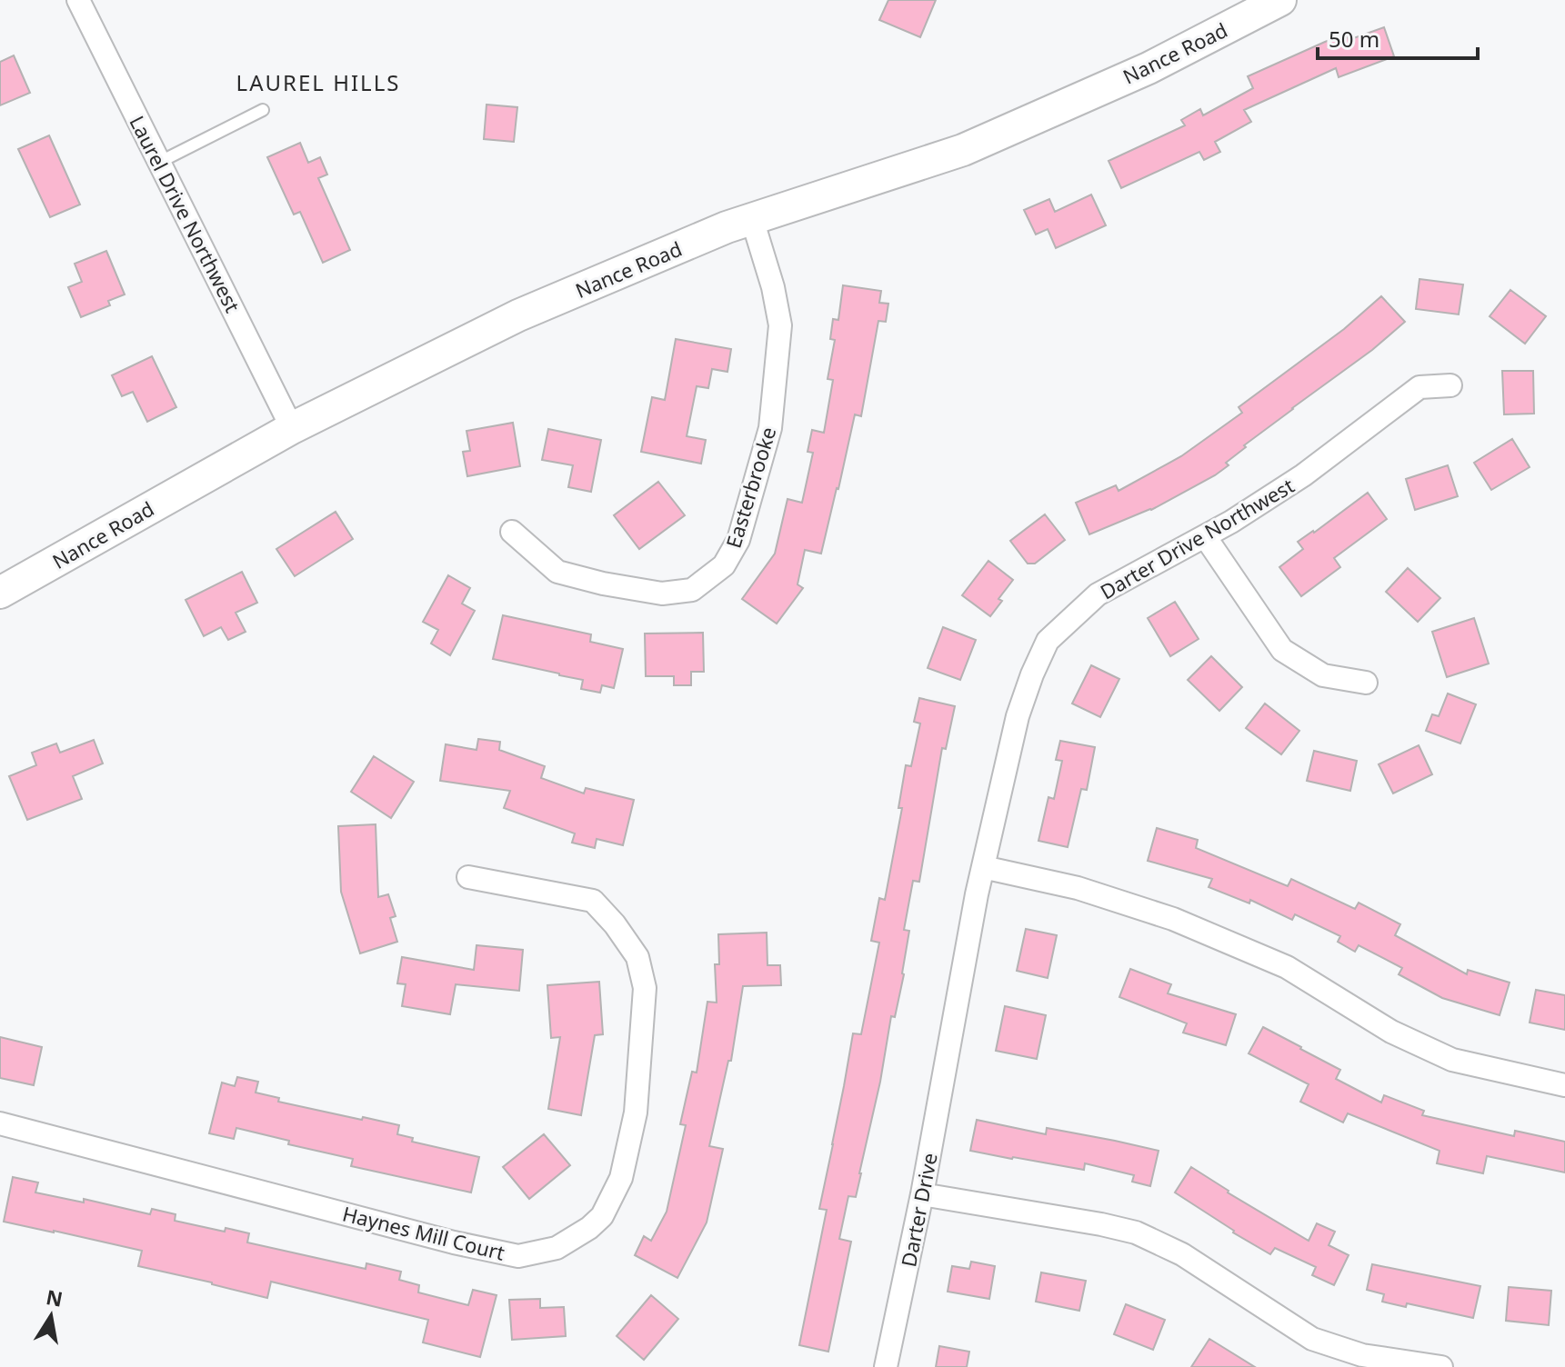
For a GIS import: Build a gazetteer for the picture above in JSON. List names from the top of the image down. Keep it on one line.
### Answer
{"streets":{"street":["Nance Road","Laurel Drive Northwest","Easterbrooke","Darter Drive Northwest","Darter Drive","Haynes Mill Court"]},"crossings":[["Nance Road","Laurel Drive Northwest"],["Nance Road","Easterbrooke"],["Darter Drive Northwest","Darter Drive"]],"districts":["LAUREL HILLS"],"scale_bar":"50 m","north":"top"}
